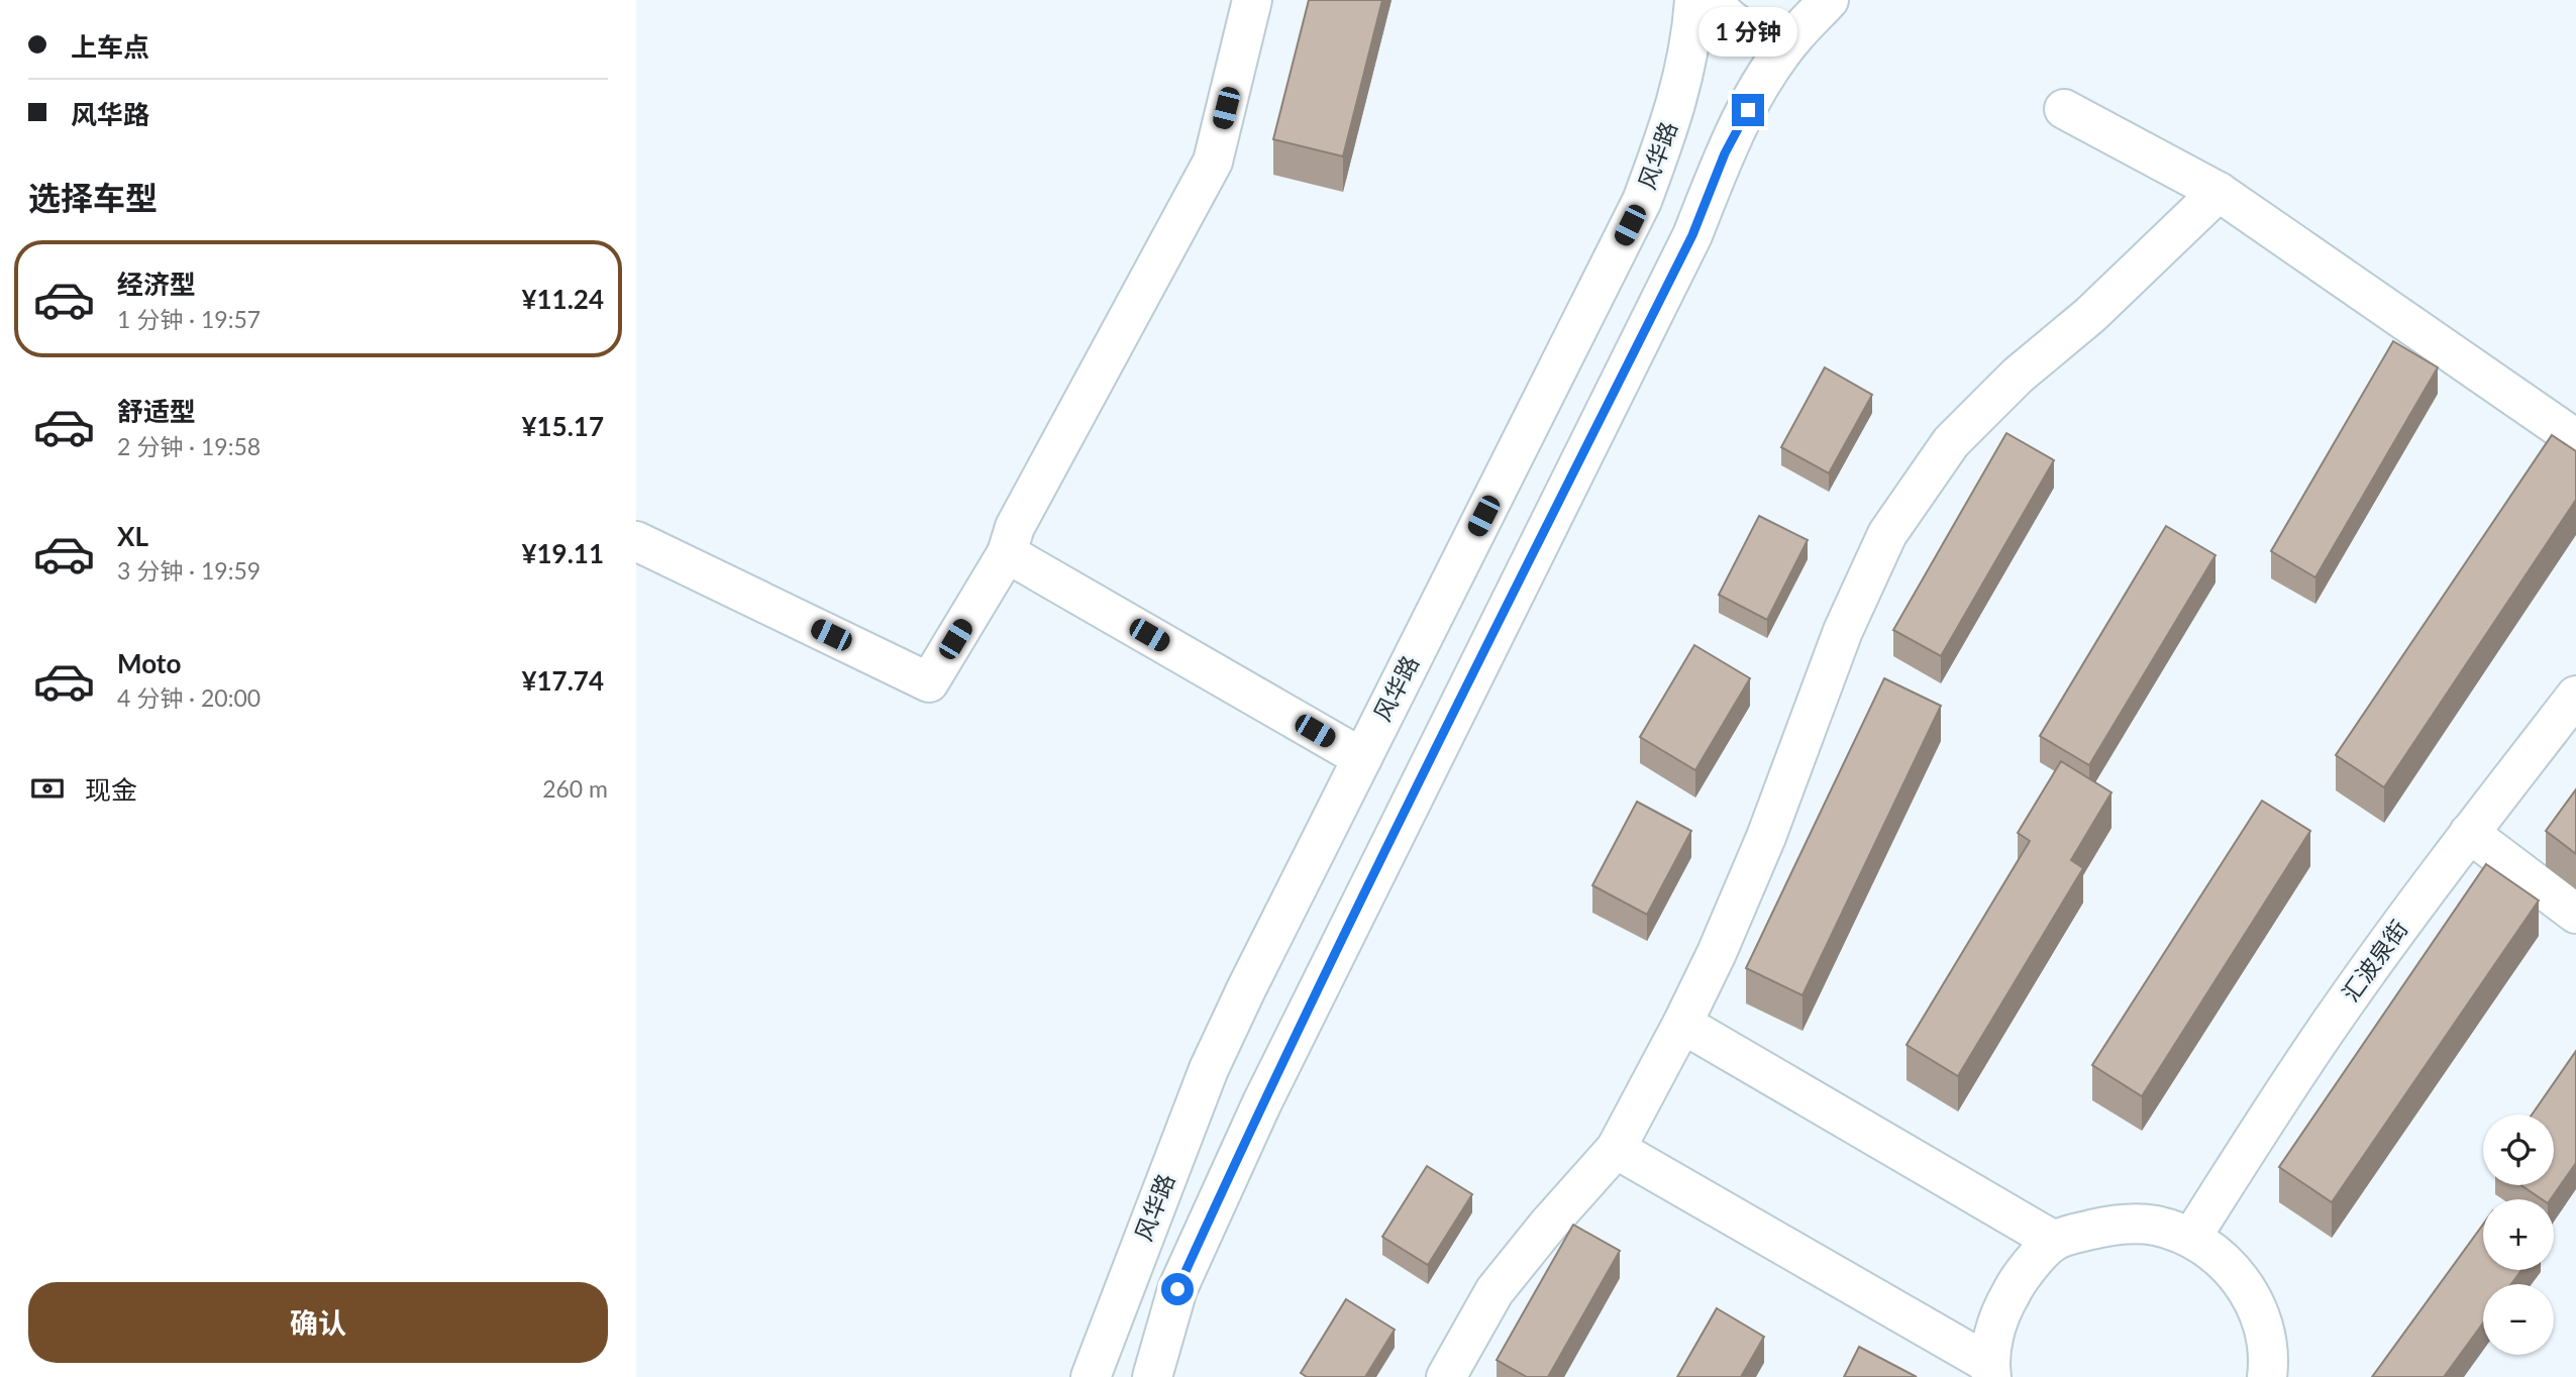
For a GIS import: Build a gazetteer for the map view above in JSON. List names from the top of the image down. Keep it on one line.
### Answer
{"streets":{"street":["风华路","汇波泉街"]},"page":{"banner":["上车点","风华路"],"bubble":"1 分钟","heading":"选择车型","list":[{"name":"经济型","note":"1 分钟 · 19:57","value":"¥11.24"},{"name":"舒适型","note":"2 分钟 · 19:58","value":"¥15.17"},{"name":"XL","note":"3 分钟 · 19:59","value":"¥19.11"},{"name":"Moto","note":"4 分钟 · 20:00","value":"¥17.74"}],"pay":["现金","260 m"],"map_buttons":["+","−"],"buttons":"确认"}}
